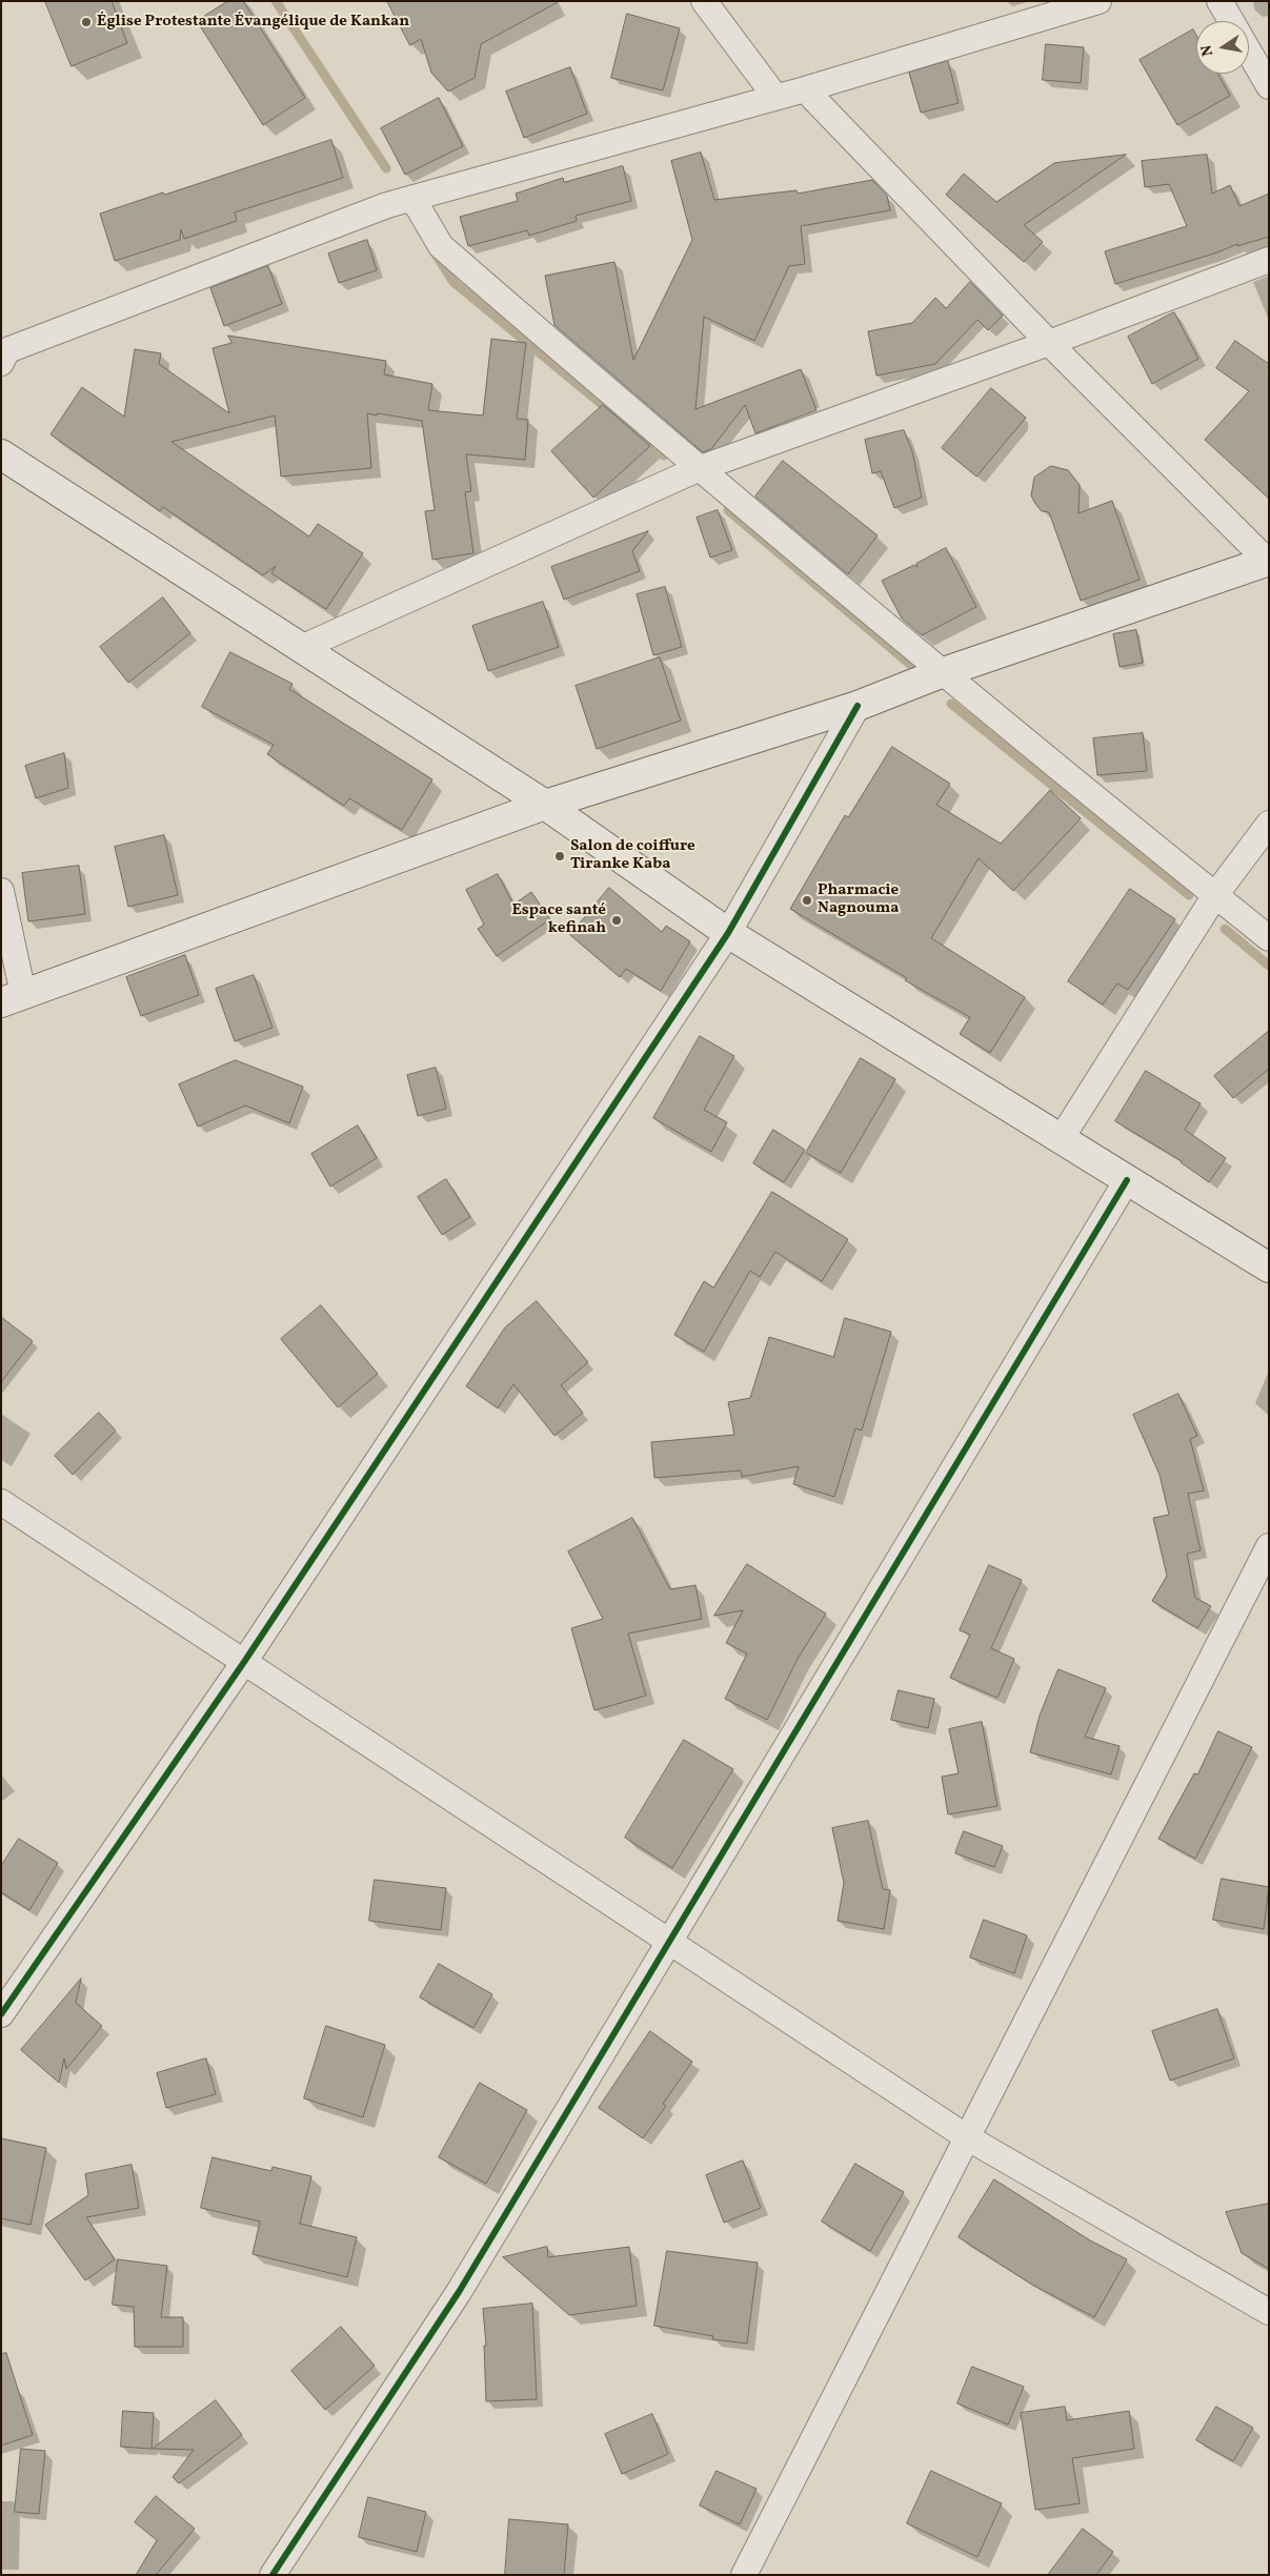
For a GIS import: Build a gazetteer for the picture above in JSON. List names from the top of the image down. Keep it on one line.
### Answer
{"places":["Église Protestante Évangélique de Kankan","Salon de coiffure Tiranke Kaba","Pharmacie Nagnouma","Espace santé kefinah"],"north":"left"}
